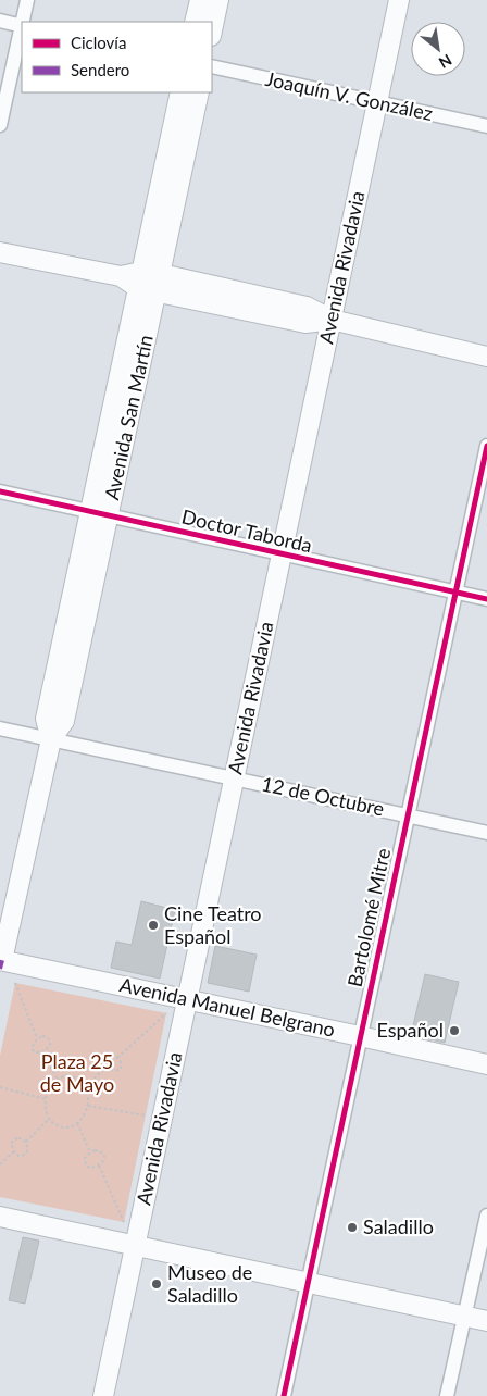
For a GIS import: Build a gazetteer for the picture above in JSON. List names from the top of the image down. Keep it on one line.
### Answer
{"streets":{"main road":["Avenida Rivadavia","Avenida San Martín","Avenida Manuel Belgrano"],"street":["Joaquín V. González","Doctor Taborda","12 de Octubre","Bartolomé Mitre"]},"crossings":[["Joaquín V. González","Avenida Rivadavia"],["Avenida Rivadavia","Doctor Taborda"],["Avenida Rivadavia","12 de Octubre"],["Avenida Rivadavia","Avenida Manuel Belgrano"],["Avenida San Martín","Doctor Taborda"],["Avenida San Martín","12 de Octubre"],["Avenida San Martín","Avenida Manuel Belgrano"],["Doctor Taborda","Bartolomé Mitre"],["12 de Octubre","Bartolomé Mitre"],["Bartolomé Mitre","Avenida Manuel Belgrano"]],"parks":["Plaza 25 de Mayo"],"places":["Cine Teatro Español","Español","Saladillo","Museo de Saladillo"],"legend":["Ciclovía","Sendero"],"north":"bottom right"}
